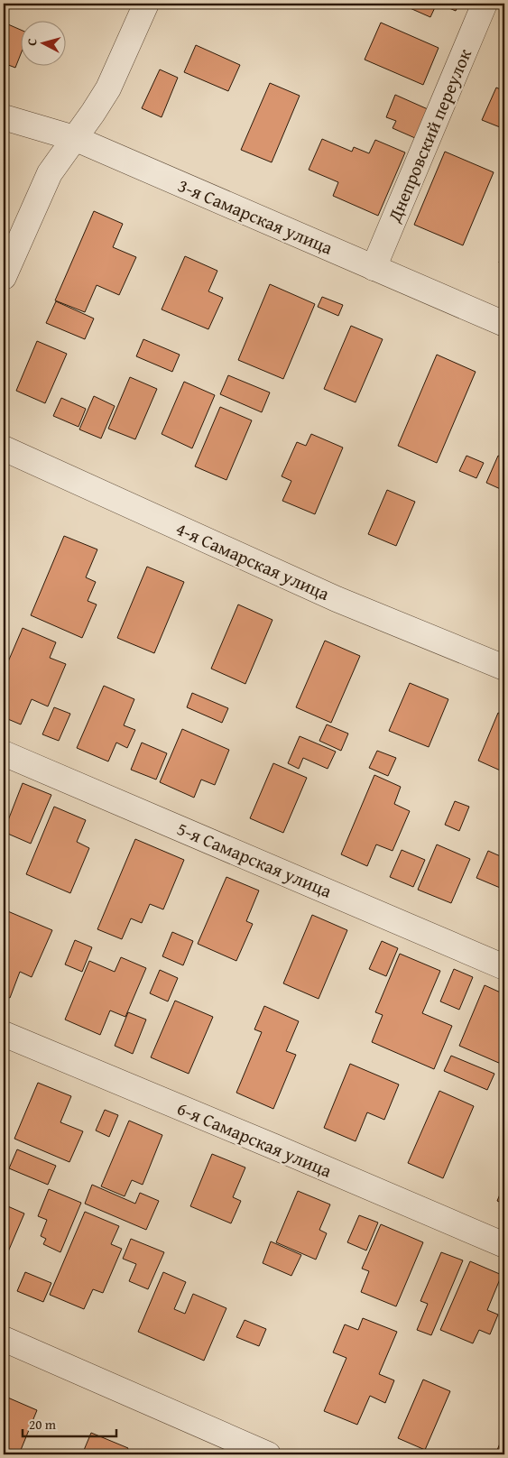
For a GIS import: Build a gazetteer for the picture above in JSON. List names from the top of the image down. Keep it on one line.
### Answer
{"streets":{"street":["Днепровский переулок","3-я Самарская улица","4-я Самарская улица","5-я Самарская улица","6-я Самарская улица"]},"crossings":[["Днепровский переулок","3-я Самарская улица"]],"scale_bar":"20 m","north":"left"}
